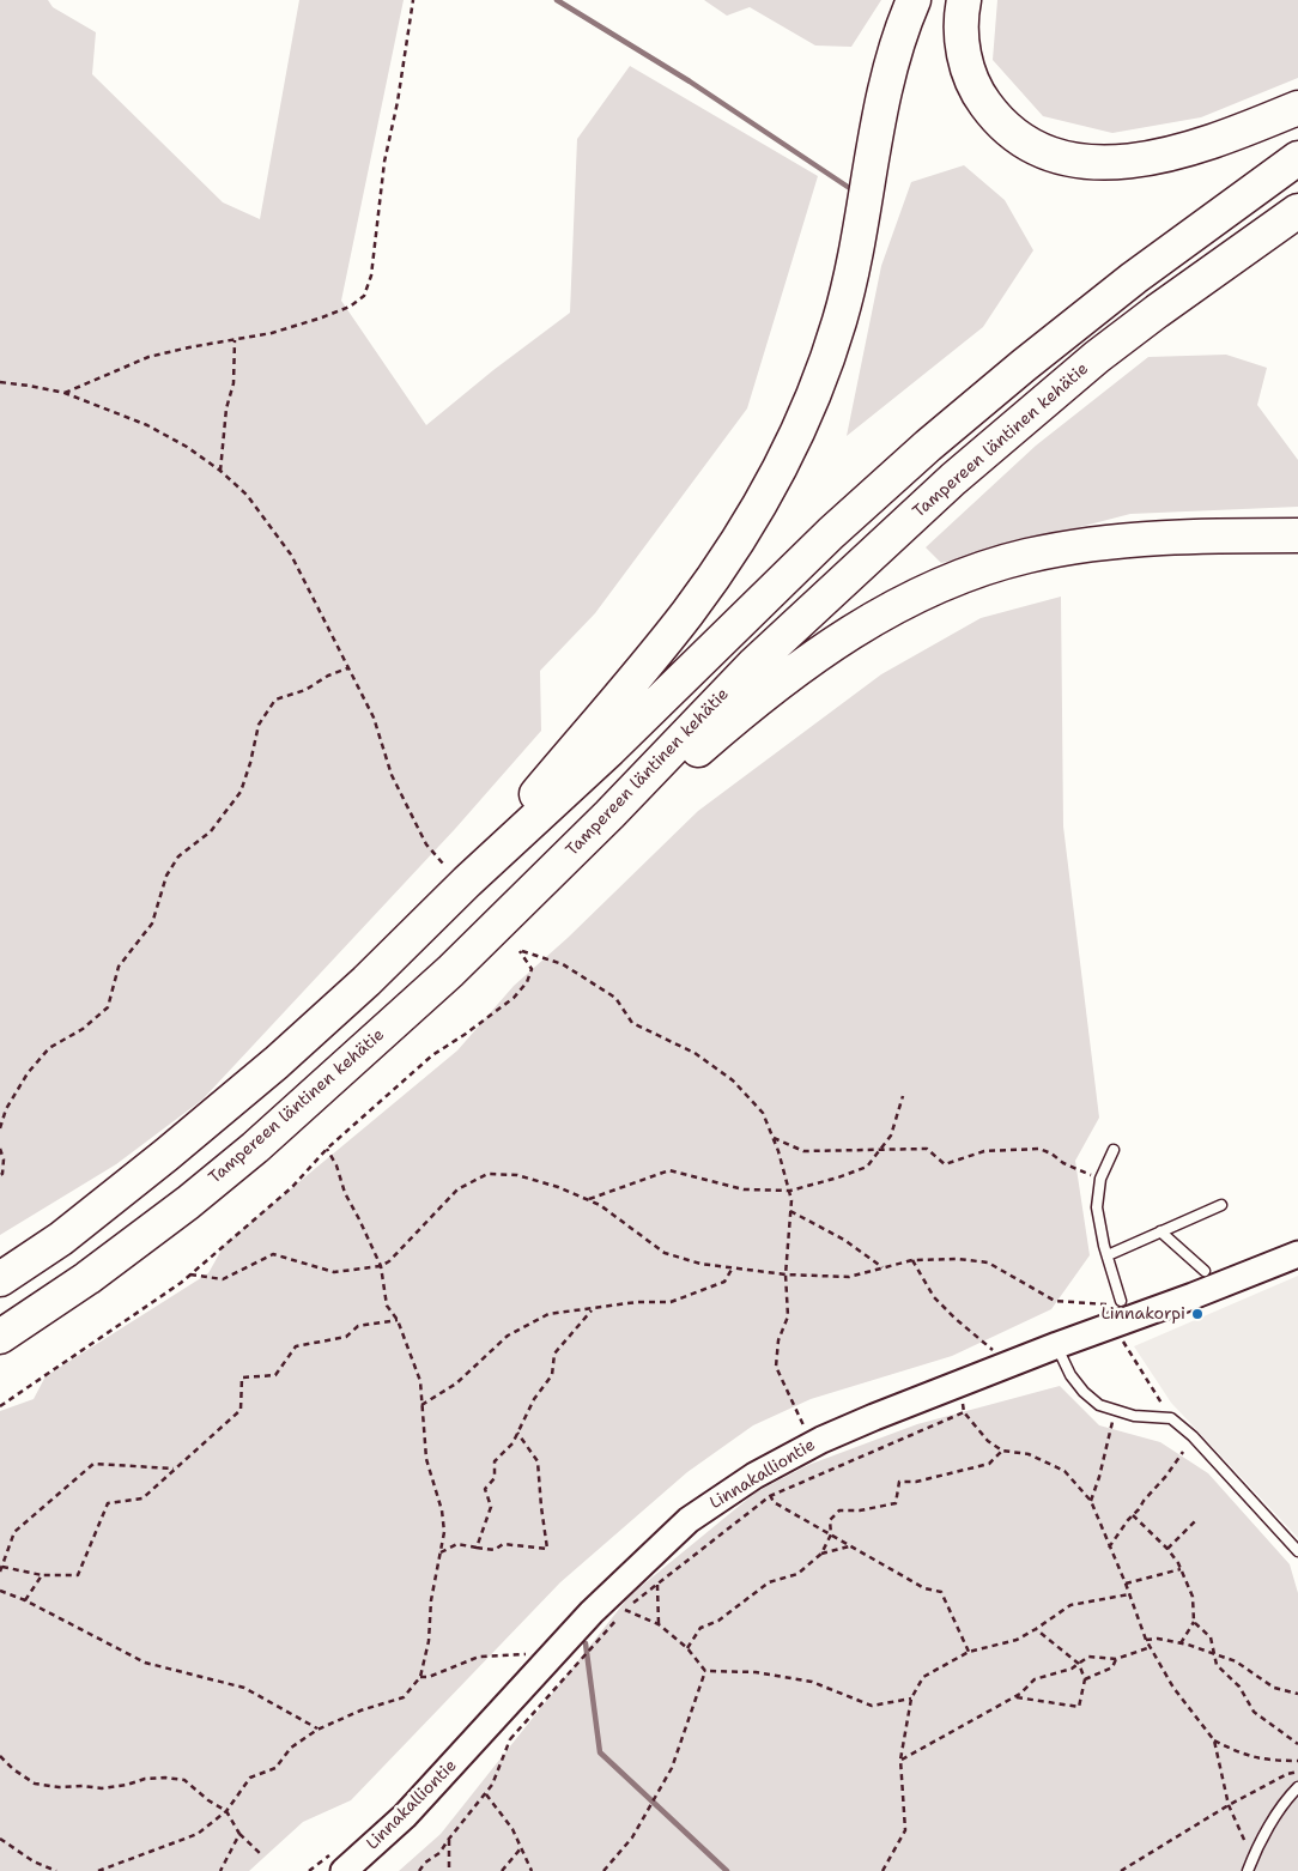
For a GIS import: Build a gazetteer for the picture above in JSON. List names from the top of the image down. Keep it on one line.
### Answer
{"streets":{"highway":["Tampereen läntinen kehätie"],"main road":["Linnakalliontie"]},"places":["Linnakorpi"]}
